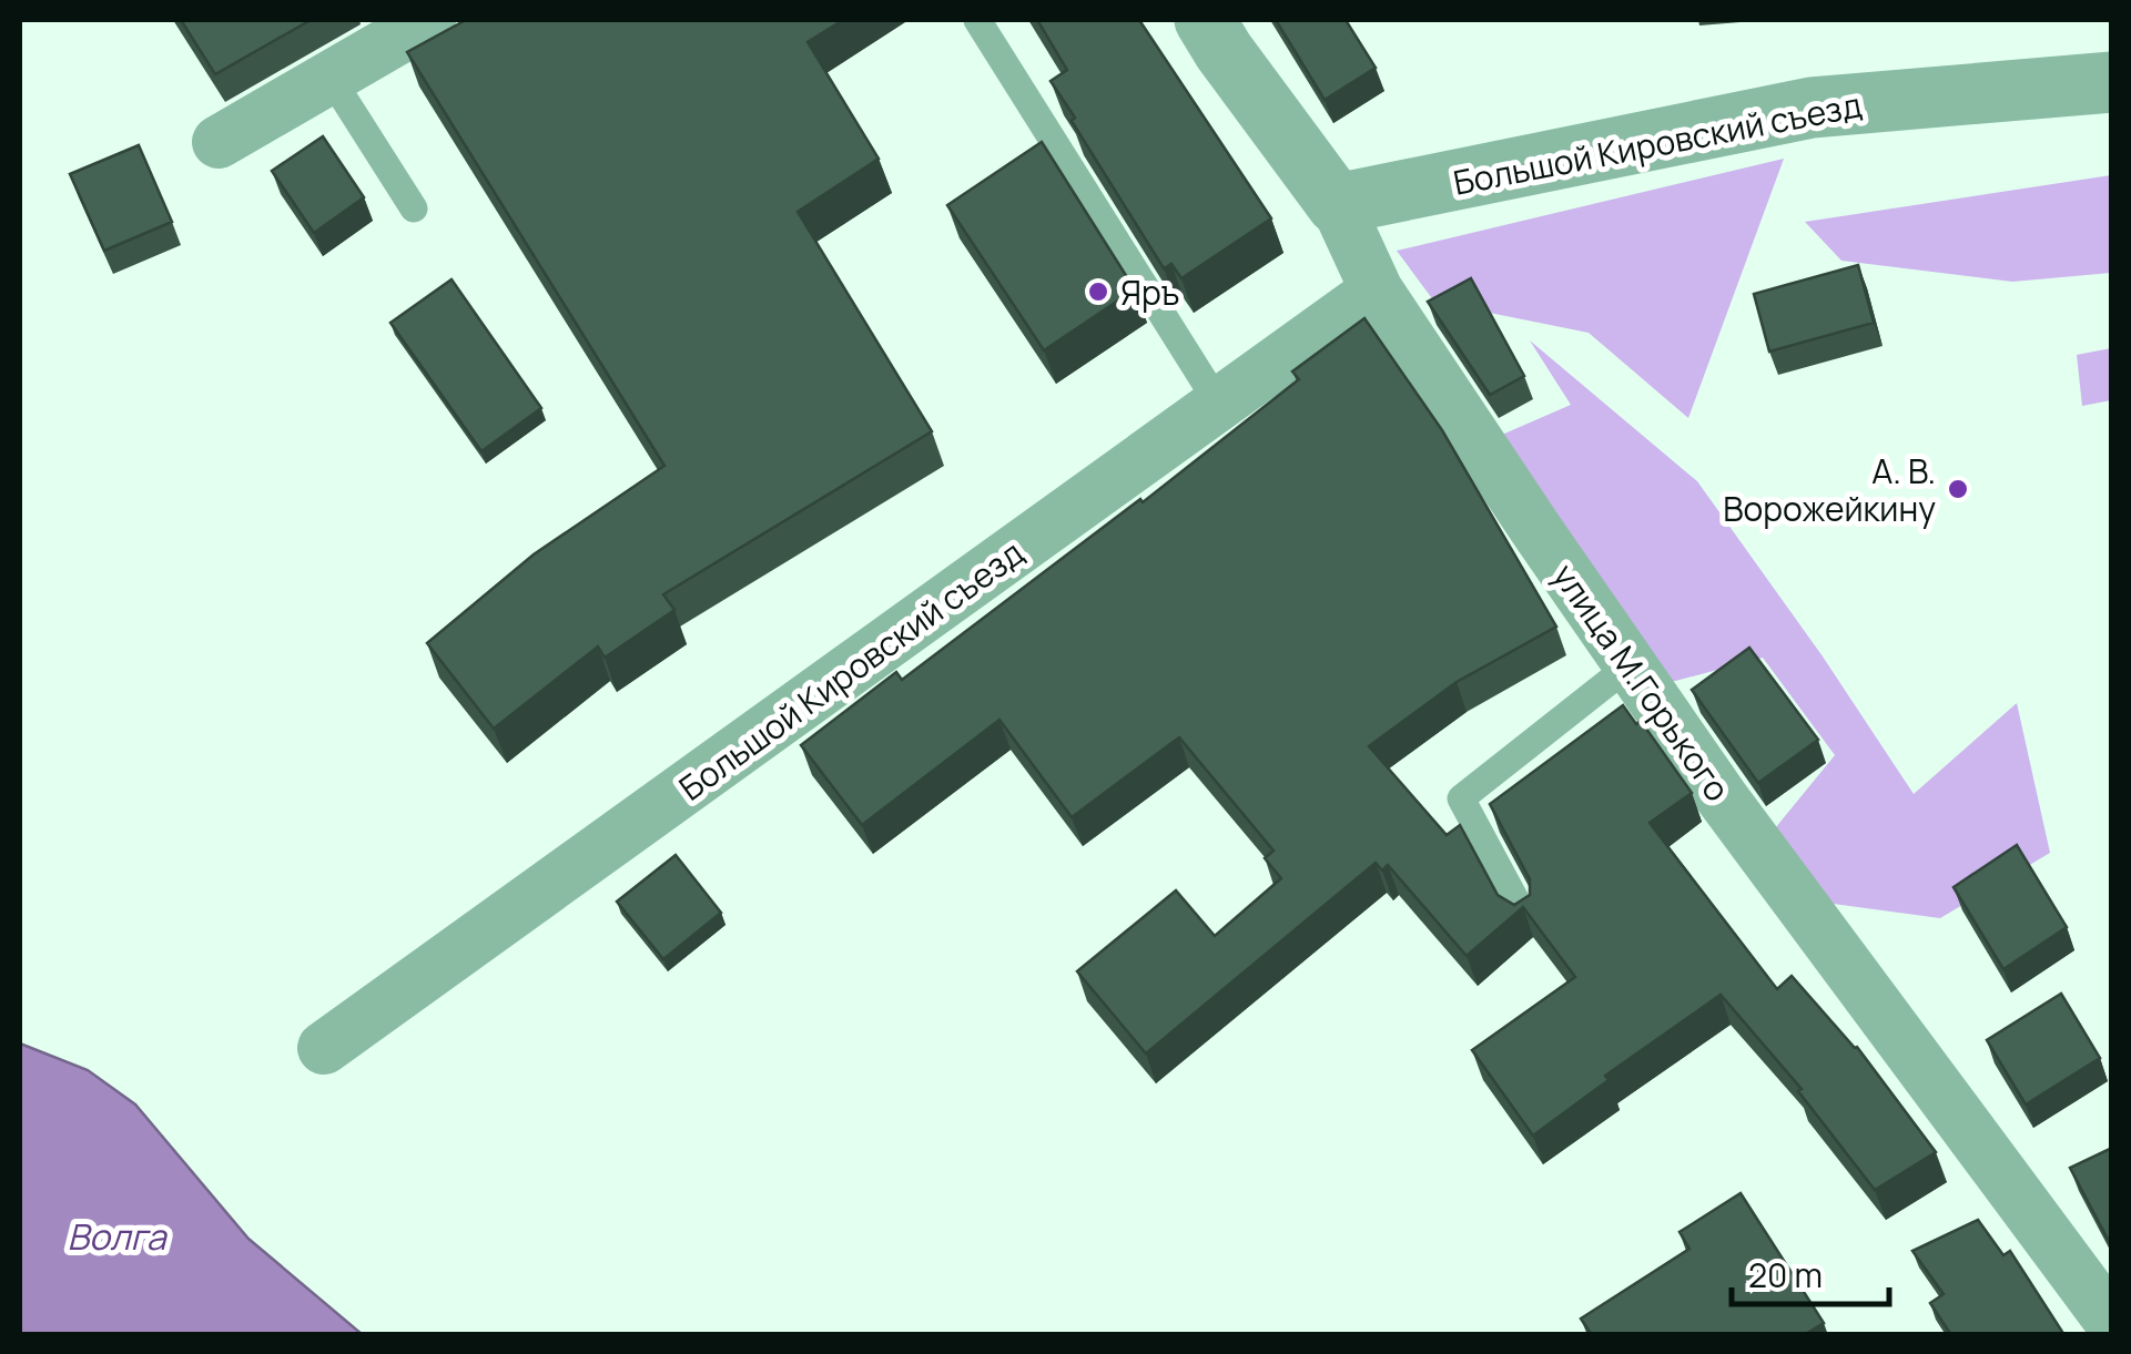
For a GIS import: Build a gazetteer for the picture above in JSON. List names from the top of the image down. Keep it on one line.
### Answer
{"streets":{"street":["Большой Кировский съезд","улица М.Горького"]},"crossings":[["Большой Кировский съезд","улица М.Горького"]],"water":["Волга"],"places":["Яръ","А. В. Ворожейкину"],"scale_bar":"20 m"}
